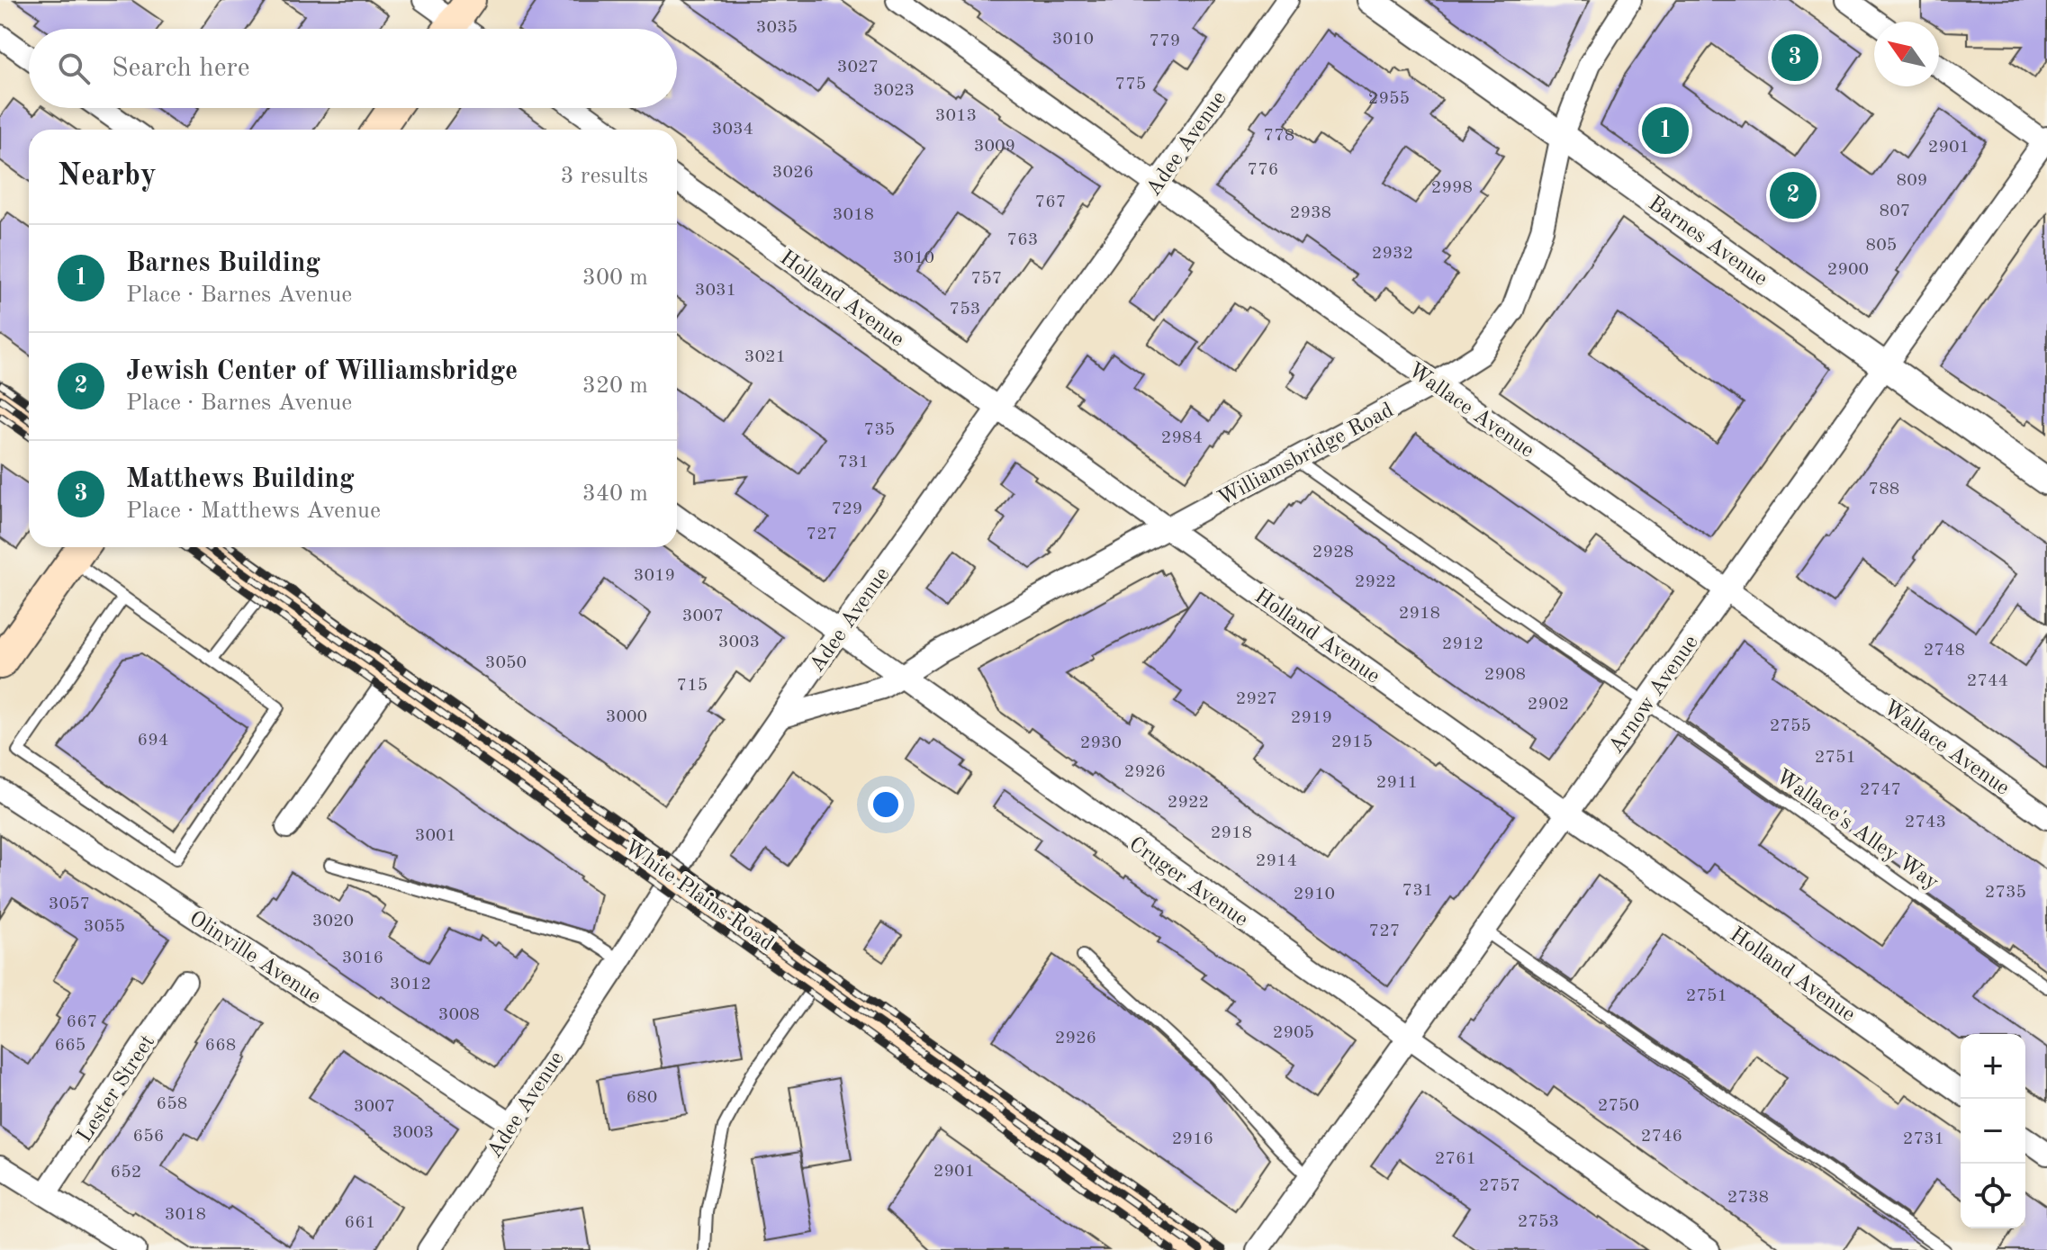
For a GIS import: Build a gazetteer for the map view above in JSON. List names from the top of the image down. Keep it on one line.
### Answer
{"streets":{"main road":["White Plains Road"],"street":["Adee Avenue","Barnes Avenue","Holland Avenue","Wallace Avenue","Williamsbridge Road","Arnow Avenue","Cruger Avenue","Olinville Avenue","Lester Street"],"lane":["Wallace's Alley Way"]},"crossings":[["Adee Avenue","Holland Avenue"],["Adee Avenue","Wallace Avenue"],["Adee Avenue","Williamsbridge Road"],["Adee Avenue","Cruger Avenue"],["Adee Avenue","White Plains Road"],["Adee Avenue","Olinville Avenue"],["Barnes Avenue","Williamsbridge Road"],["Barnes Avenue","Arnow Avenue"],["Holland Avenue","Williamsbridge Road"],["Holland Avenue","Arnow Avenue"],["Wallace Avenue","Williamsbridge Road"],["Wallace Avenue","Arnow Avenue"],["Williamsbridge Road","Wallace's Alley Way"],["Williamsbridge Road","Cruger Avenue"],["Arnow Avenue","Wallace's Alley Way"],["Arnow Avenue","Cruger Avenue"]],"house_numbers":["3035","3010","779","3027","775","3023","2955","3013","3034","778","3009","2901","776","3026","809","2998","767","807","2938","3018","763","805","2932","3010","2900","757","3031","753","3021","735","2984","731","788","729","727","2928","3019","2922","2918","3007","3003","2912","2748","3050","2908","2744","715","2927","2902","3000","2919","2755","694","2915","2930","2751","2926","2911","2747","2922","2743","2918","3001","2914","731","2735","2910","3057","3020","3055","727","3016","3012","2751","3008","667","2905","2926","665","668","680","658","2750","3007","3003","656","2746","2916","2731","2761","2901","652","2757","2738","3018","2753","661"],"north":"top left","page":{"search":"Search here","pins":["3","1","2"],"heading":["Nearby","3 results"],"list":[{"mark":"1","name":"Barnes Building","note":"Place · Barnes Avenue","value":"300 m"},{"mark":"2","name":"Jewish Center of Williamsbridge","note":"Place · Barnes Avenue","value":"320 m"},{"mark":"3","name":"Matthews Building","note":"Place · Matthews Avenue","value":"340 m"}],"map_buttons":["+","−"]}}
